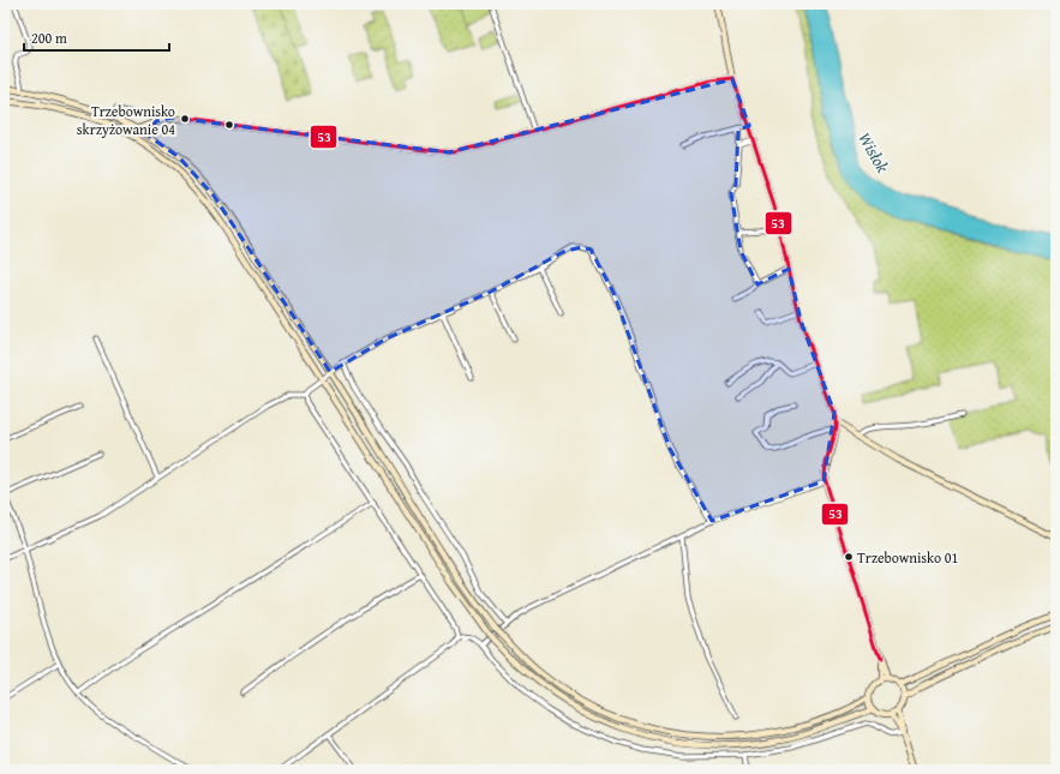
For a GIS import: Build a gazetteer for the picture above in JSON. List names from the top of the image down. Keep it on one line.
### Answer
{"water":["Wisłok"],"places":["Trzebownisko skrzyżowanie 04","Trzebownisko 01"],"lines":["transit line 53"],"scale_bar":"200 m"}
